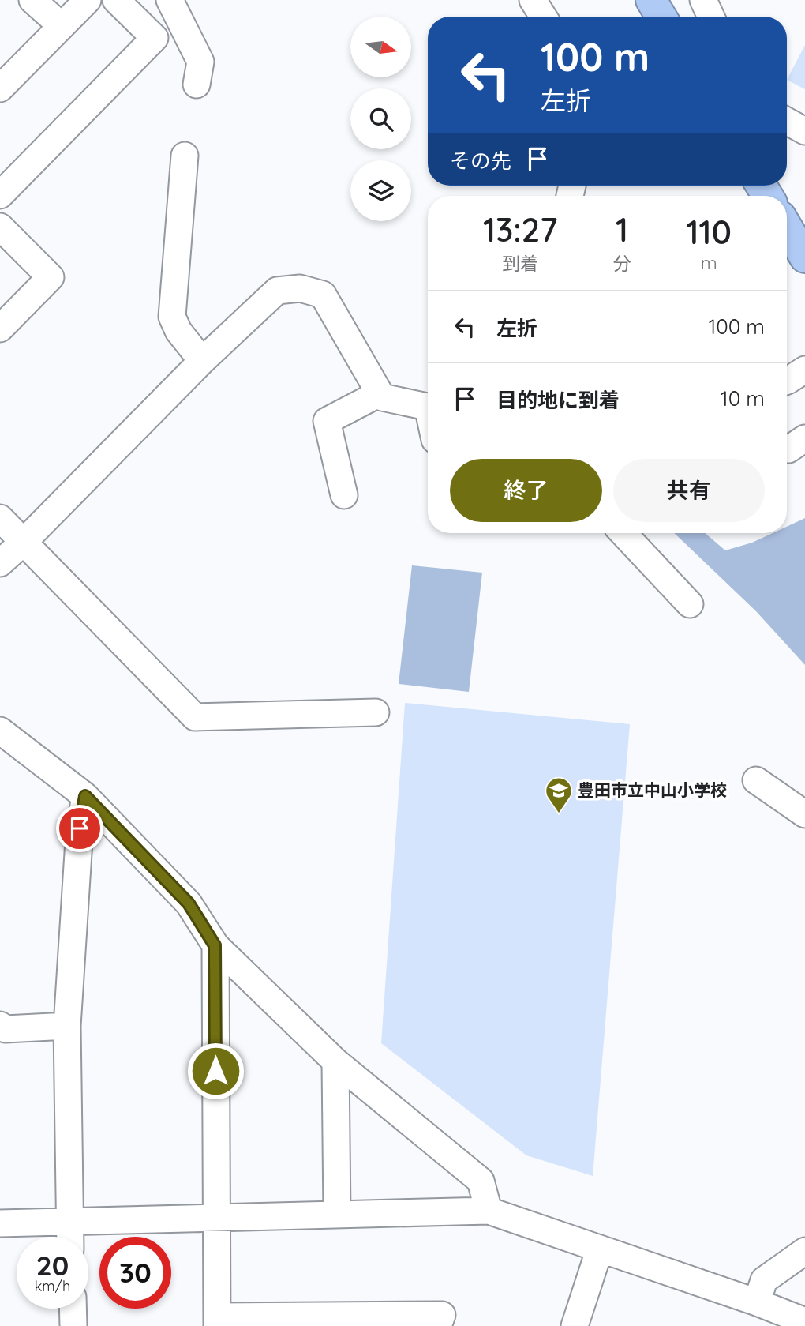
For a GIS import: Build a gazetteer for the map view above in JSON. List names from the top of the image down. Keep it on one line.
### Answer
{"places":{"school or university":["豊田市立中山小学校"]},"north":"right","page":{"turn":["100 m","左折"],"then":"その先","eta":["13:27","到着","1","分","110","m"],"list":[{"name":"左折","value":"100 m"},{"name":"目的地に到着","value":"10 m"}],"buttons":["終了","共有"],"speed":"20 km/h","limit":"30"}}
